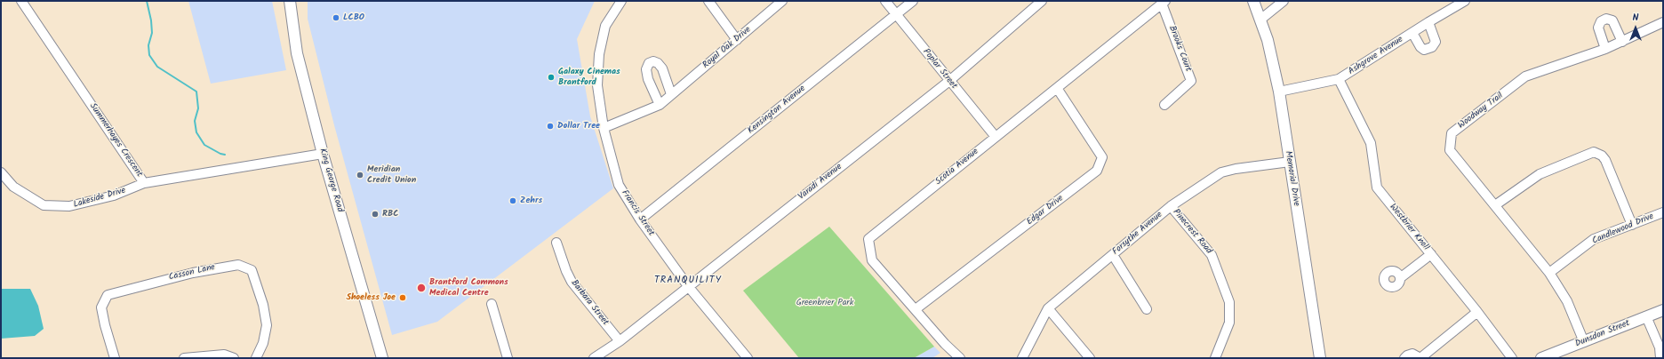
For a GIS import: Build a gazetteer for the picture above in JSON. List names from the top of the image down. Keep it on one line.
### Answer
{"streets":{"main road":["Memorial Drive","King George Road","Dunsdon Street"],"street":["Royal Oak Drive","Brooks Court","Ashgrove Avenue","Poplar Street","Kensington Avenue","Woodway Trail","Summerhayes Crescent","Scotia Avenue","Varadi Avenue","Lakeside Drive","Edgar Drive","Francis Street","Westbrier Knoll","Candlewood Drive","Pinecrest Road","Forsythe Avenue","Casson Lane","Barbara Street"]},"crossings":[["Royal Oak Drive","Francis Street"],["Brooks Court","Scotia Avenue"],["Ashgrove Avenue","Memorial Drive"],["Ashgrove Avenue","Westbrier Knoll"],["Poplar Street","Kensington Avenue"],["Poplar Street","Scotia Avenue"],["Poplar Street","Varadi Avenue"],["Kensington Avenue","Francis Street"],["Woodway Trail","Candlewood Drive"],["Woodway Trail","Dunsdon Street"],["Summerhayes Crescent","King George Road"],["Summerhayes Crescent","Lakeside Drive"],["Scotia Avenue","Edgar Drive"],["Memorial Drive","Forsythe Avenue"],["Varadi Avenue","Francis Street"],["Varadi Avenue","Barbara Street"],["Pinecrest Road","Forsythe Avenue"]],"districts":["TRANQUILITY"],"parks":["Greenbrier Park"],"places":["LCBO","Galaxy Cinemas Brantford","Dollar Tree","Meridian Credit Union","Zehrs","RBC","Brantford Commons Medical Centre","Shoeless Joe"],"north":"top"}
